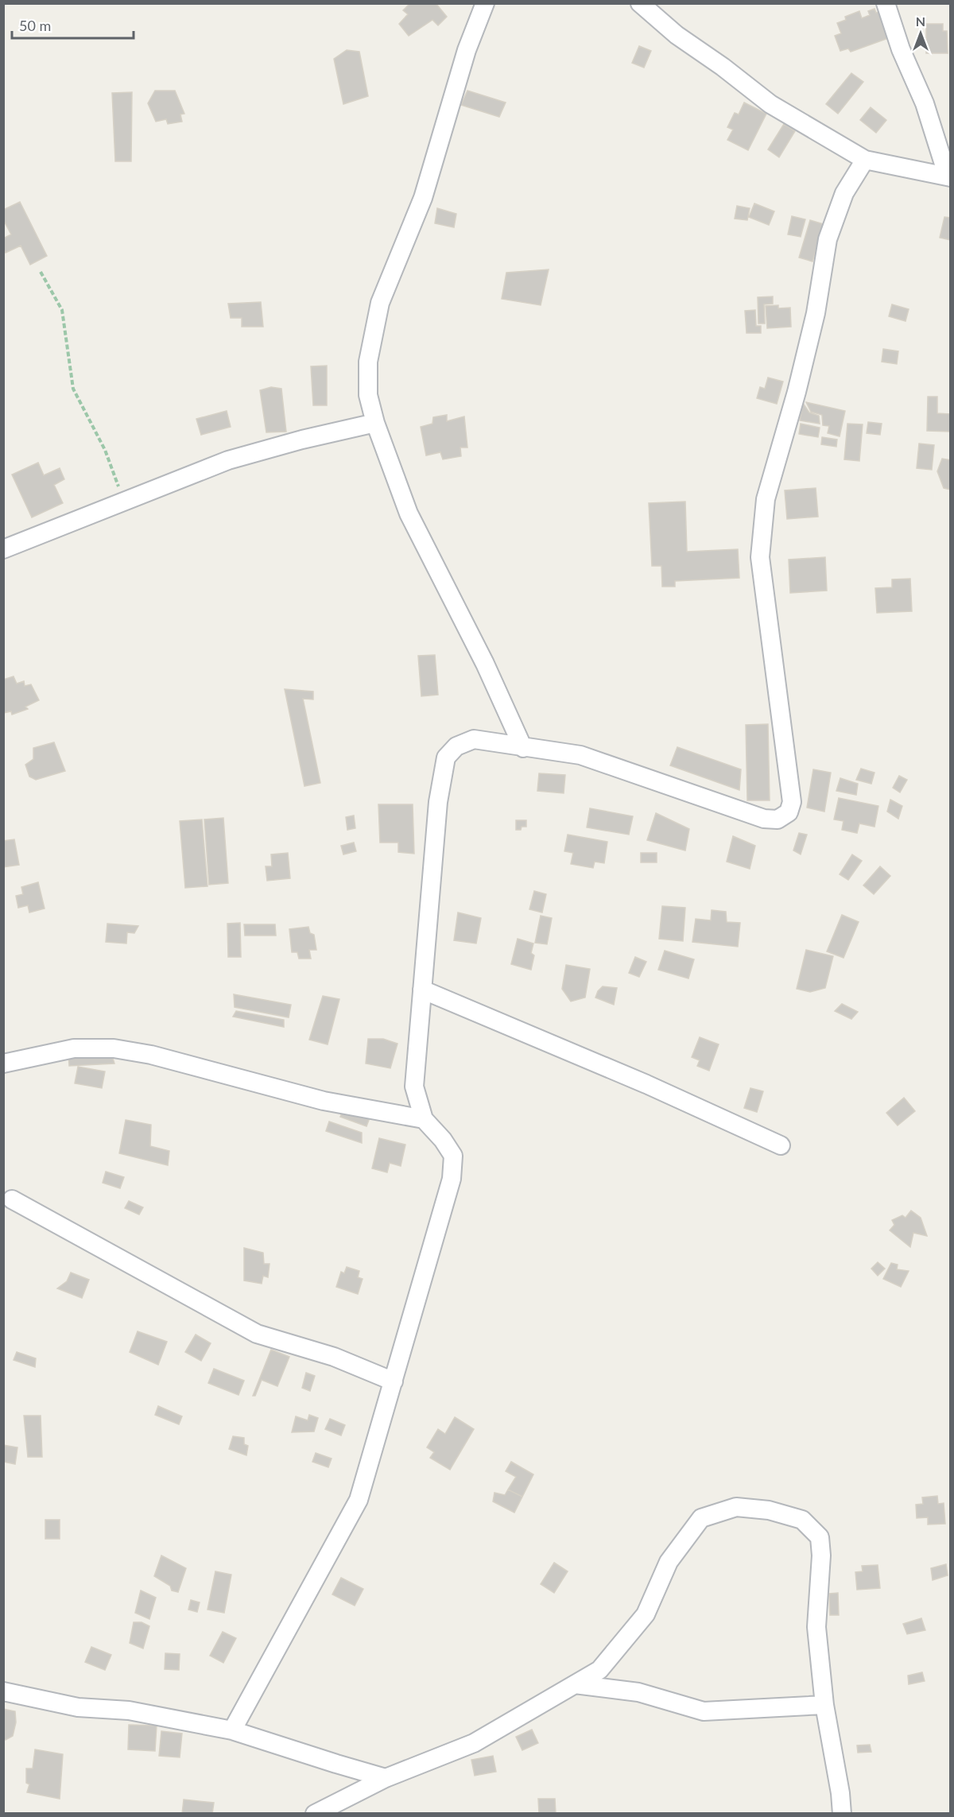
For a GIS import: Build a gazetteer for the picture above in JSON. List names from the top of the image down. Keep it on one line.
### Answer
{"scale_bar":"50 m","north":"top"}
